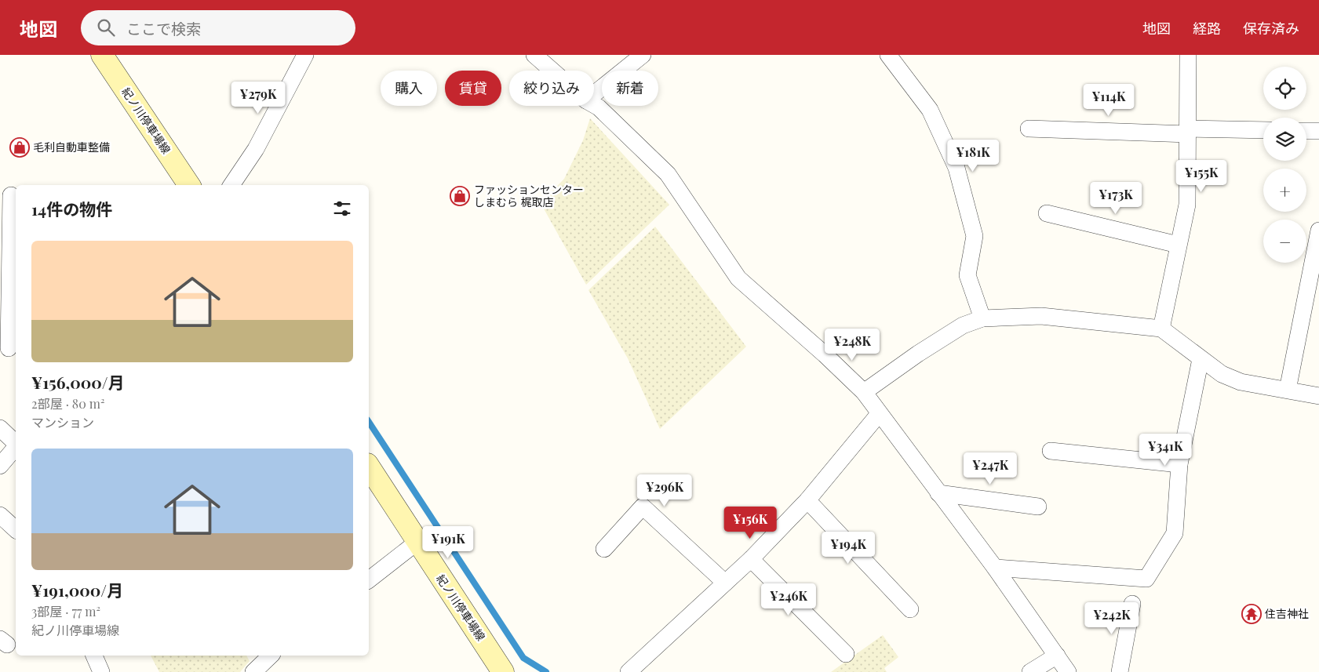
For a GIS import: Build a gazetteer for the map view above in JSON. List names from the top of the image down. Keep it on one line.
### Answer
{"streets":{"main road":["紀ノ川停車場線"]},"places":{"shop":["毛利自動車整備","ファッションセンター しまむら 梶取店"],"temple":["住吉神社"]},"page":{"header":"地図","search":"ここで検索","nav":["地図","経路","保存済み"],"map_buttons":["+","−"],"chip":["購入","賃貸","絞り込み","新着"],"price":["¥279K","¥114K","¥181K","¥155K","¥173K","¥248K","¥341K","¥247K","¥296K","¥156K","¥191K","¥194K","¥246K","¥242K"],"heading":"14件の物件","list":[{"name":"¥156,000/月","note":"2部屋 · 80 m² · マンション"},{"name":"¥191,000/月","note":"3部屋 · 77 m² · 紀ノ川停車場線"}]}}
